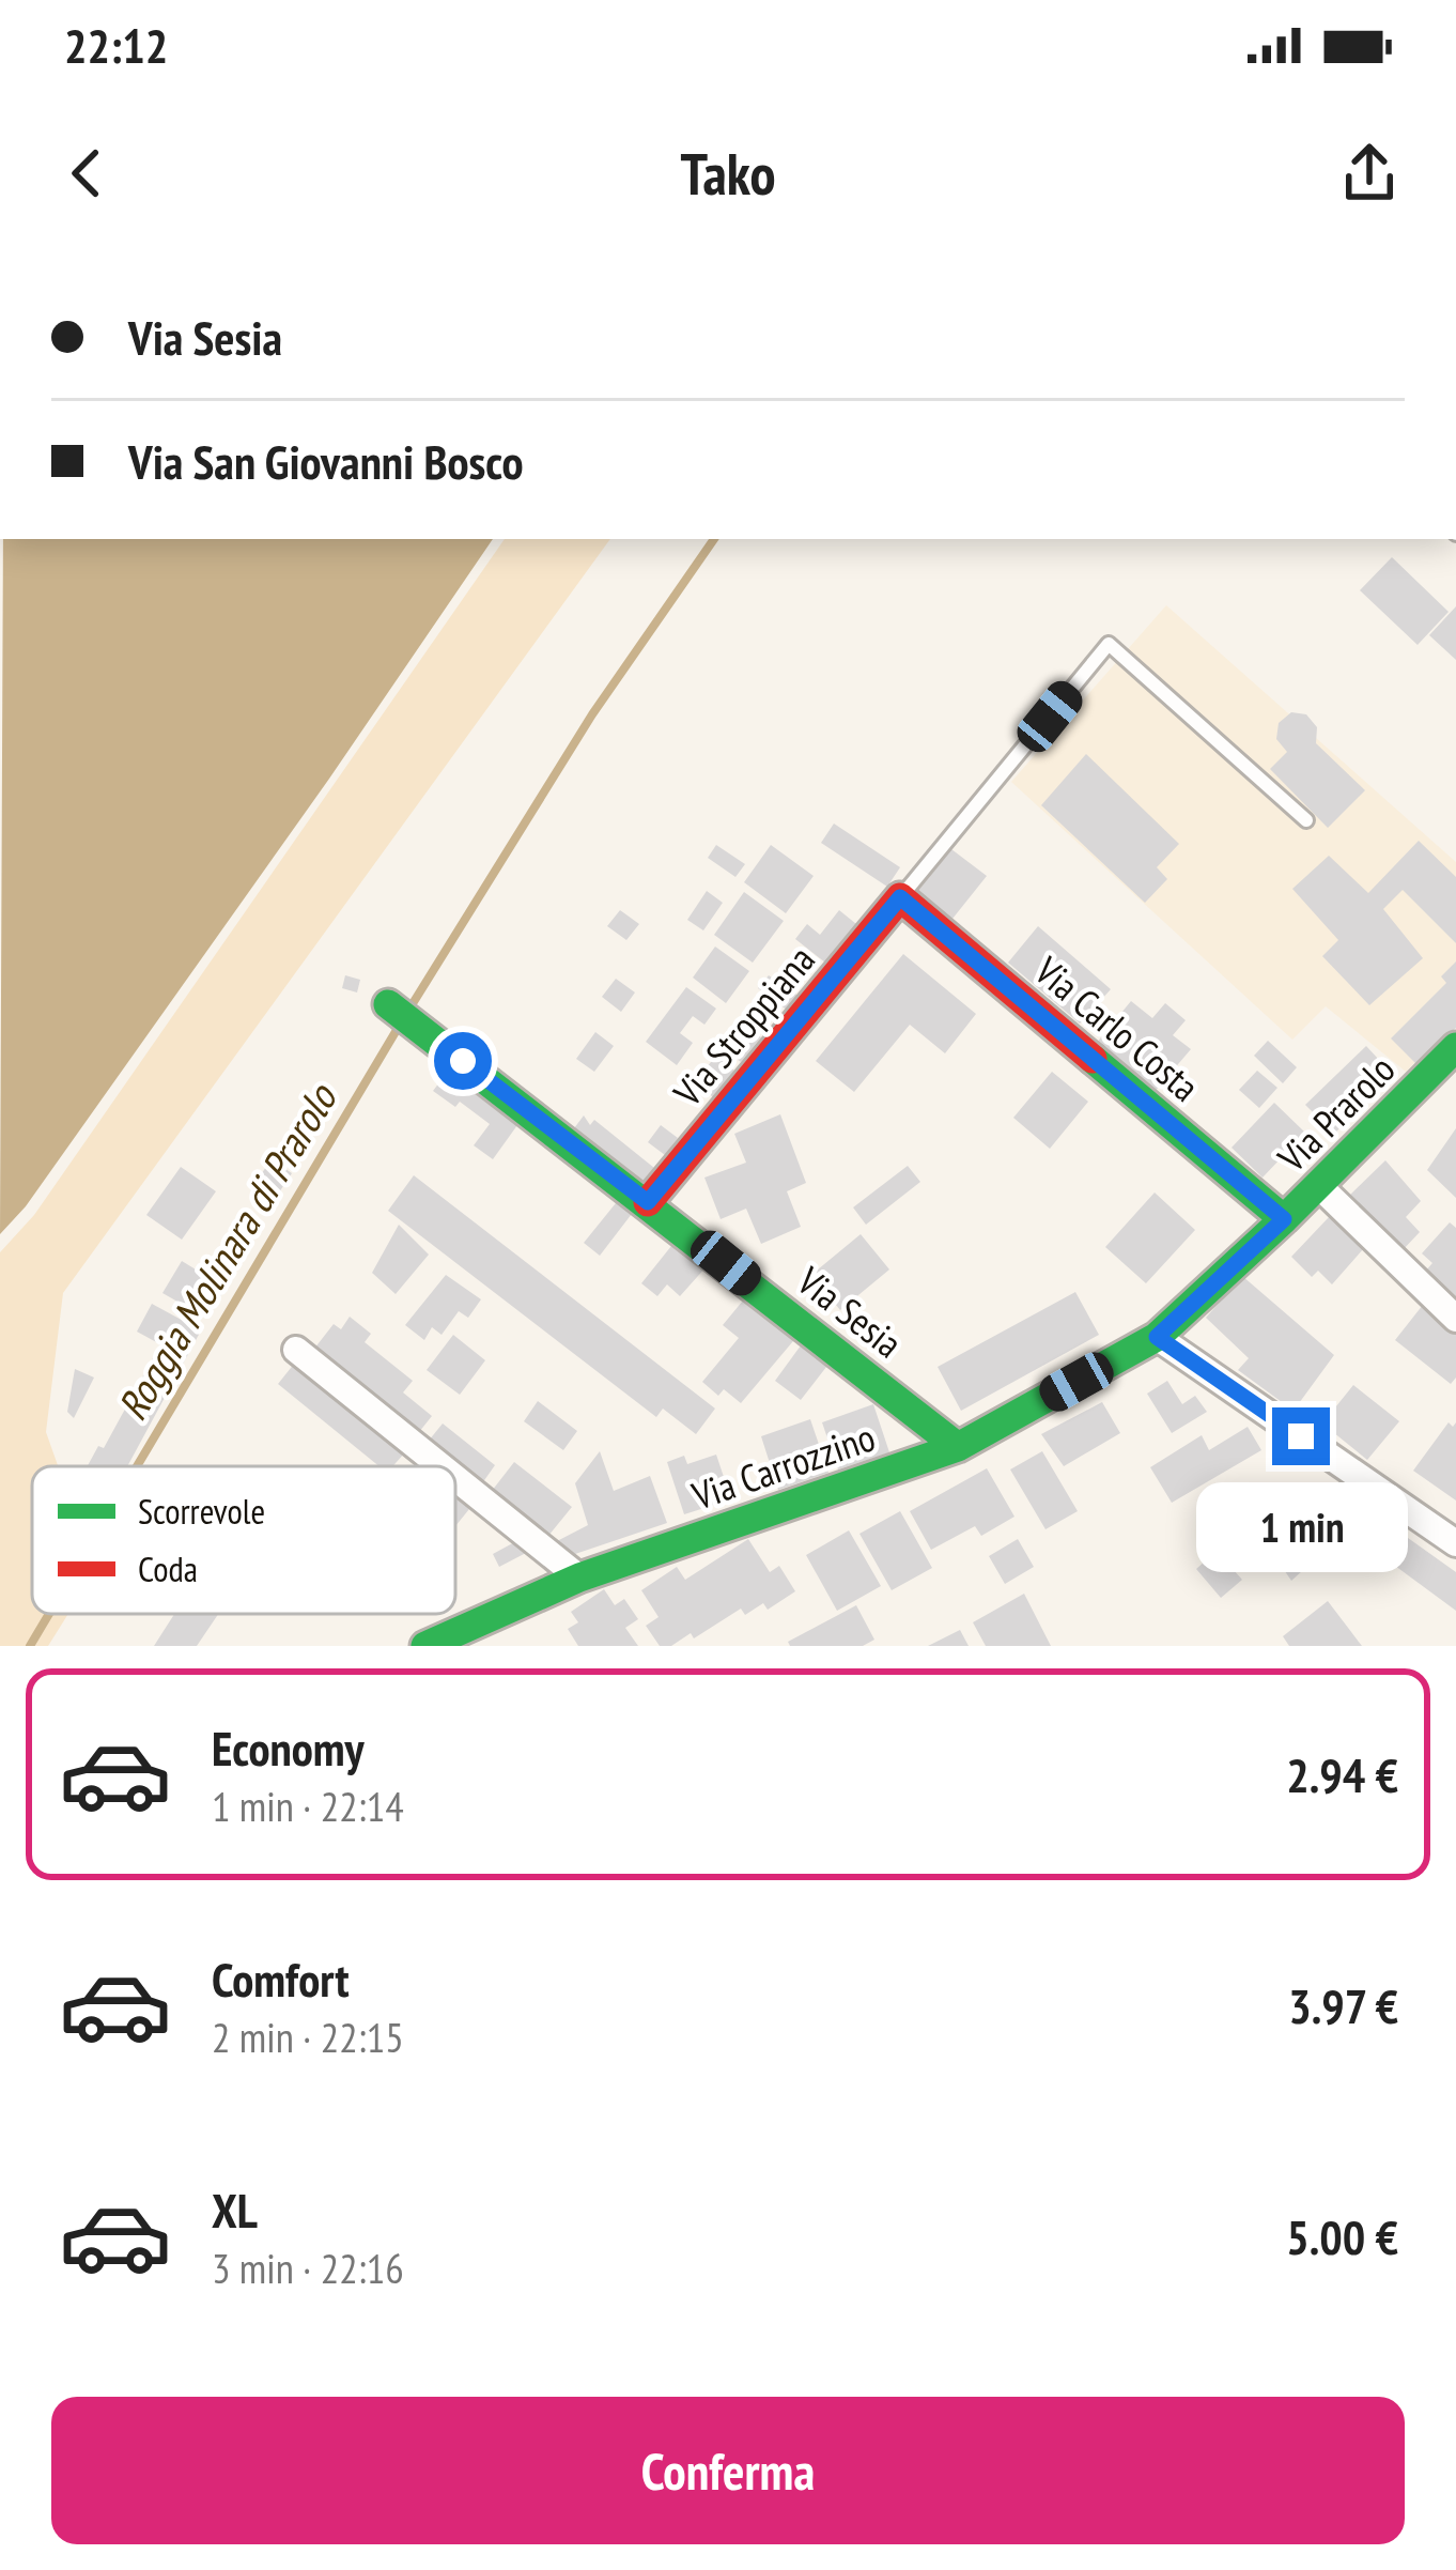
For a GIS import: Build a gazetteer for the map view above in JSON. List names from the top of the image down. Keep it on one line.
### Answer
{"streets":{"street":["Via Stroppiana","Via Carlo Costa","Via Prarolo","Via Sesia","Via Carrozzino"]},"crossings":[["Via Stroppiana","Via Carlo Costa"],["Via Stroppiana","Via Sesia"],["Via Carlo Costa","Via Prarolo"],["Via Prarolo","Via Carrozzino"],["Via Sesia","Via Carrozzino"]],"water":["Roggia Molinara di Prarolo"],"legend":["Scorrevole","Coda"],"page":{"status":"22:12","header":"Tako","banner":["Via Sesia","Via San Giovanni Bosco"],"bubble":"1 min","list":[{"name":"Economy","note":"1 min · 22:14","value":"2.94 €"},{"name":"Comfort","note":"2 min · 22:15","value":"3.97 €"},{"name":"XL","note":"3 min · 22:16","value":"5.00 €"}],"buttons":"Conferma"}}
